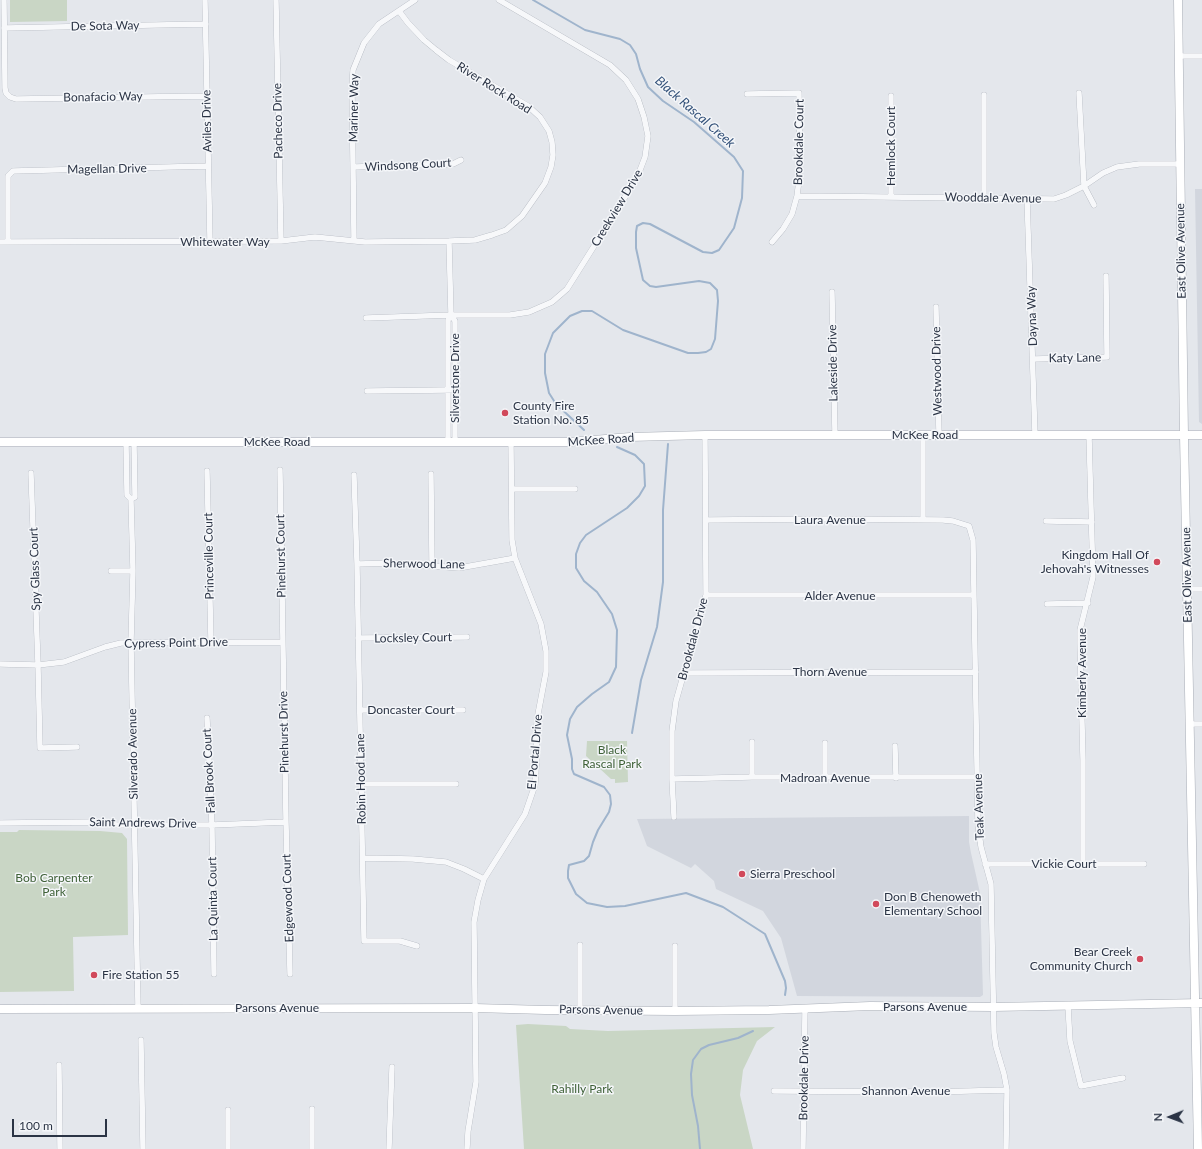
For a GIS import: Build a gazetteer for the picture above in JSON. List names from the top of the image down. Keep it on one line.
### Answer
{"streets":{"street":["De Sota Way","River Rock Road","Bonafacio Way","Mariner Way","Aviles Drive","Pacheco Drive","Brookdale Court","Hemlock Court","Windsong Court","Magellan Drive","Wooddale Avenue","Creekview Drive","Whitewater Way","East Olive Avenue","Dayna Way","Katy Lane","Lakeside Drive","Westwood Drive","Silverstone Drive","McKee Road","Laura Avenue","Princeville Court","Pinehurst Court","Sherwood Lane","Spy Glass Court","Alder Avenue","Locksley Court","Brookdale Drive","Cypress Point Drive","Thorn Avenue","Kimberly Avenue","Doncaster Court","Pinehurst Drive","El Portal Drive","Silverado Avenue","Fall Brook Court","Madroan Avenue","Robin Hood Lane","Teak Avenue","Saint Andrews Drive","Vickie Court","Edgewood Court","La Quinta Court","Parsons Avenue","Shannon Avenue"]},"crossings":[["De Sota Way","Bonafacio Way"],["De Sota Way","Aviles Drive"],["River Rock Road","Mariner Way"],["River Rock Road","Whitewater Way"],["River Rock Road","Silverstone Drive"],["Bonafacio Way","Aviles Drive"],["Mariner Way","Windsong Court"],["Mariner Way","Whitewater Way"],["Aviles Drive","Magellan Drive"],["Aviles Drive","Whitewater Way"],["Pacheco Drive","Whitewater Way"],["Brookdale Court","Wooddale Avenue"],["Hemlock Court","Wooddale Avenue"],["Magellan Drive","Whitewater Way"],["Wooddale Avenue","East Olive Avenue"],["Wooddale Avenue","Dayna Way"],["Creekview Drive","Silverstone Drive"],["Whitewater Way","Silverstone Drive"],["East Olive Avenue","McKee Road"],["East Olive Avenue","Parsons Avenue"],["Dayna Way","Katy Lane"],["Dayna Way","McKee Road"],["Lakeside Drive","McKee Road"],["Westwood Drive","McKee Road"],["Silverstone Drive","McKee Road"],["McKee Road","Brookdale Drive"],["McKee Road","Kimberly Avenue"],["McKee Road","El Portal Drive"],["McKee Road","Silverado Avenue"],["Laura Avenue","Brookdale Drive"],["Laura Avenue","Teak Avenue"],["Princeville Court","Cypress Point Drive"],["Pinehurst Court","Cypress Point Drive"],["Pinehurst Court","Pinehurst Drive"],["Sherwood Lane","El Portal Drive"],["Sherwood Lane","Robin Hood Lane"],["Spy Glass Court","Cypress Point Drive"],["Alder Avenue","Brookdale Drive"],["Alder Avenue","Teak Avenue"],["Locksley Court","Robin Hood Lane"],["Brookdale Drive","Thorn Avenue"],["Brookdale Drive","Madroan Avenue"],["Brookdale Drive","Parsons Avenue"],["Brookdale Drive","Shannon Avenue"],["Cypress Point Drive","Pinehurst Drive"],["Cypress Point Drive","Silverado Avenue"],["Thorn Avenue","Teak Avenue"],["Kimberly Avenue","Vickie Court"],["Doncaster Court","Robin Hood Lane"],["Pinehurst Drive","Saint Andrews Drive"],["Pinehurst Drive","Edgewood Court"],["El Portal Drive","Parsons Avenue"],["Silverado Avenue","Saint Andrews Drive"],["Silverado Avenue","Parsons Avenue"],["Fall Brook Court","Saint Andrews Drive"],["Fall Brook Court","La Quinta Court"],["Madroan Avenue","Teak Avenue"],["Teak Avenue","Vickie Court"],["Teak Avenue","Parsons Avenue"],["Teak Avenue","Shannon Avenue"],["Saint Andrews Drive","Edgewood Court"],["Saint Andrews Drive","La Quinta Court"]],"water":["Black Rascal Creek"],"parks":["Black Rascal Park","Bob Carpenter Park","Rahilly Park"],"places":["County Fire Station No. 85","Kingdom Hall Of Jehovah's Witnesses","Sierra Preschool","Don B Chenoweth Elementary School","Bear Creek Community Church","Fire Station 55"],"scale_bar":"100 m","north":"left"}
